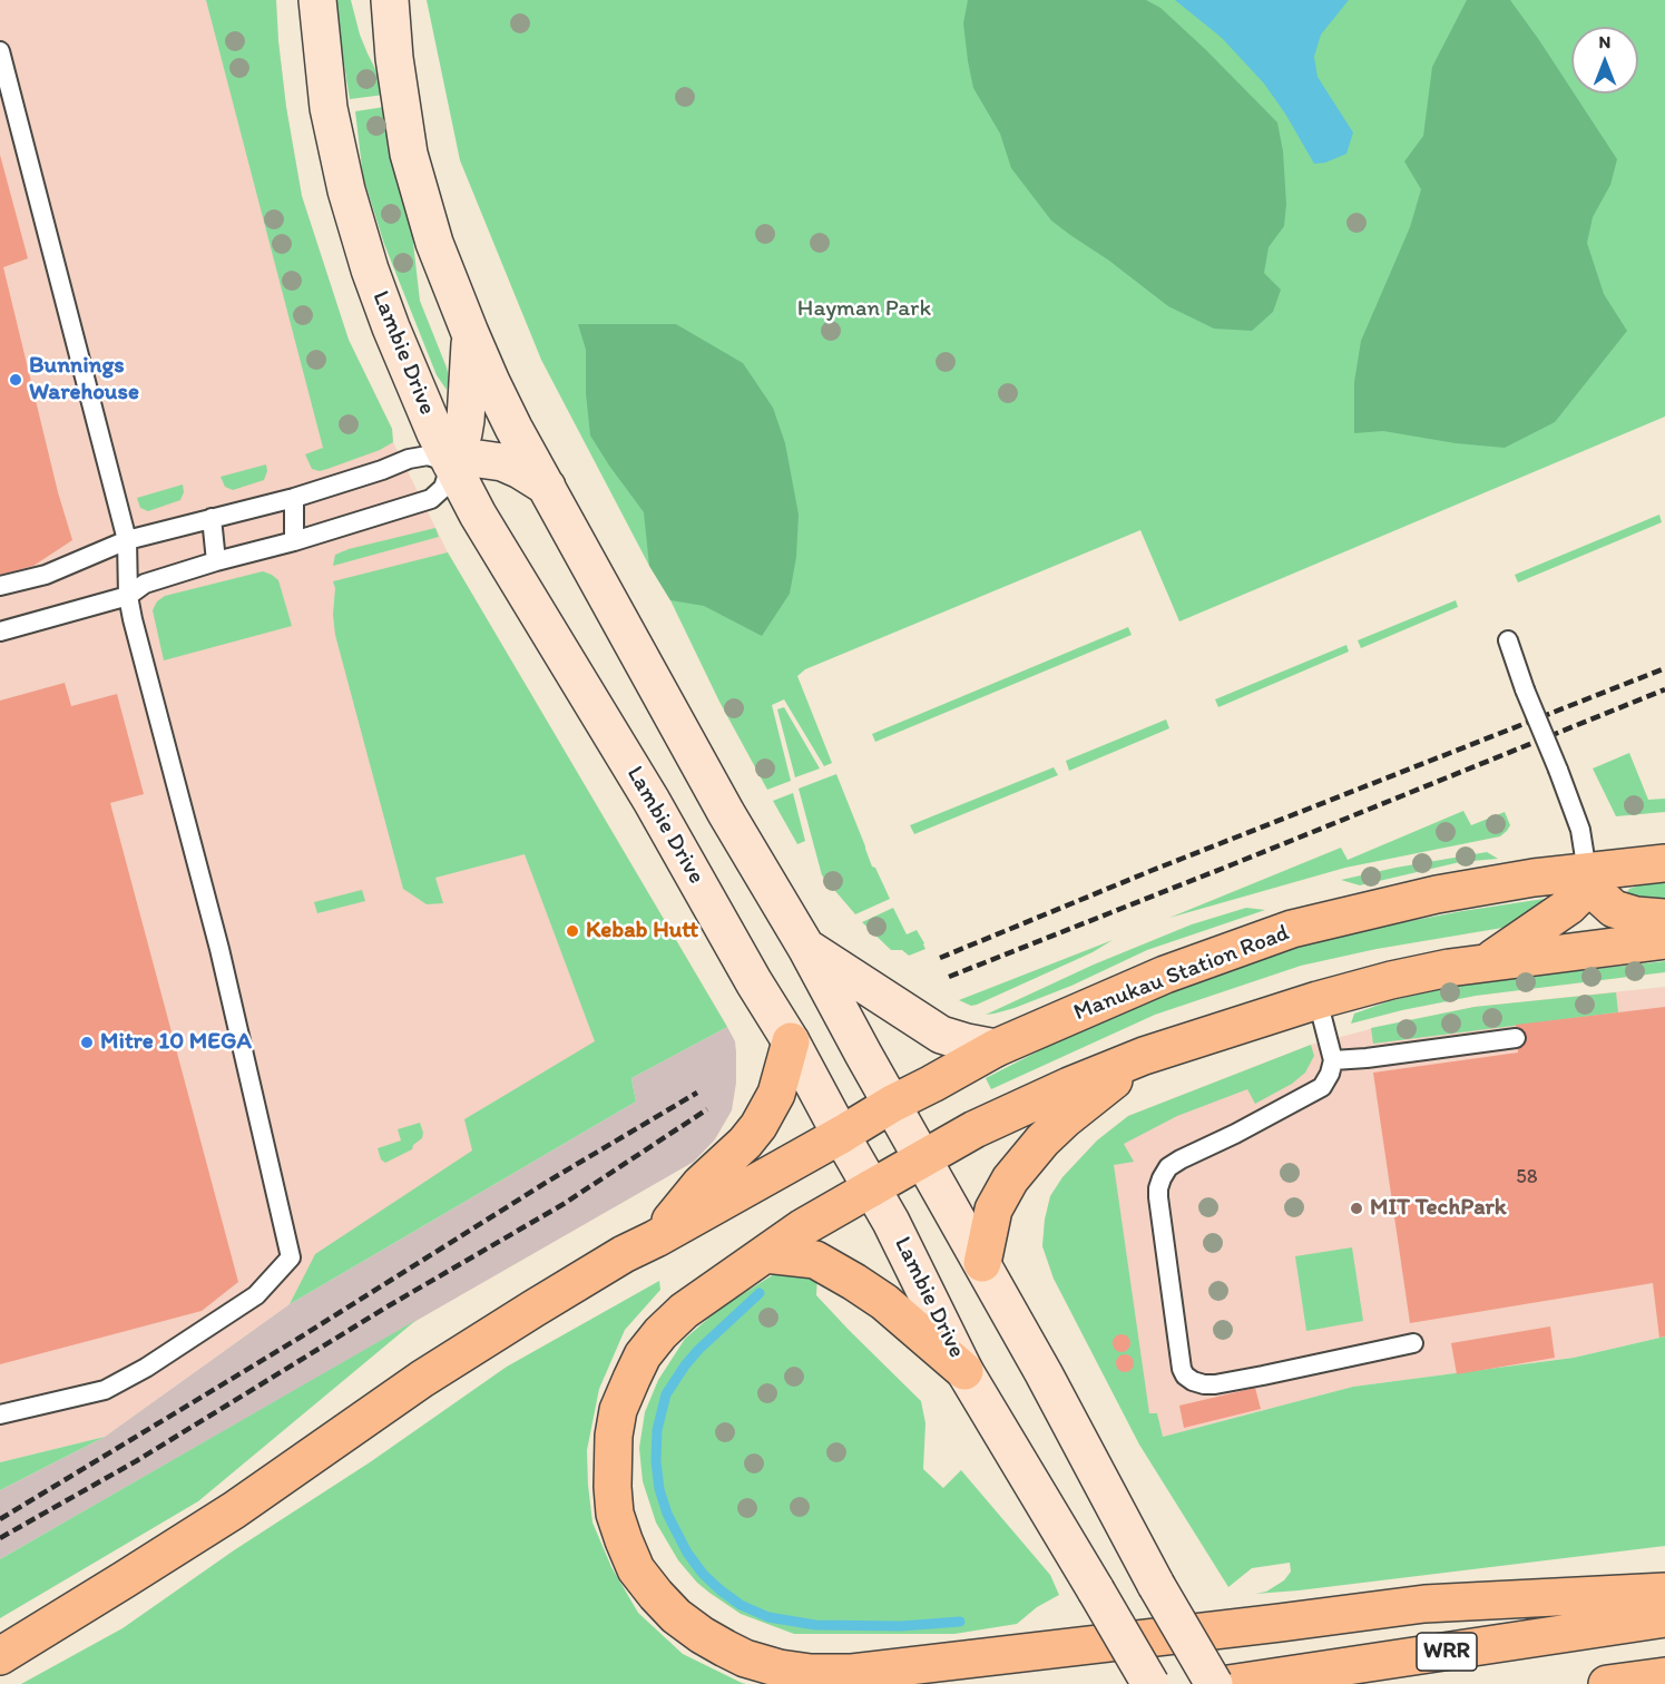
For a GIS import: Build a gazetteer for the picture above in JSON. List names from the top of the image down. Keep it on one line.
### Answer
{"streets":{"main road":["Lambie Drive","Manukau Station Road","WRR"]},"crossings":[["Lambie Drive","Manukau Station Road"]],"parks":["Hayman Park"],"places":["Bunnings Warehouse","Kebab Hutt","Mitre 10 MEGA","MIT TechPark"],"house_numbers":["58"],"north":"top"}
